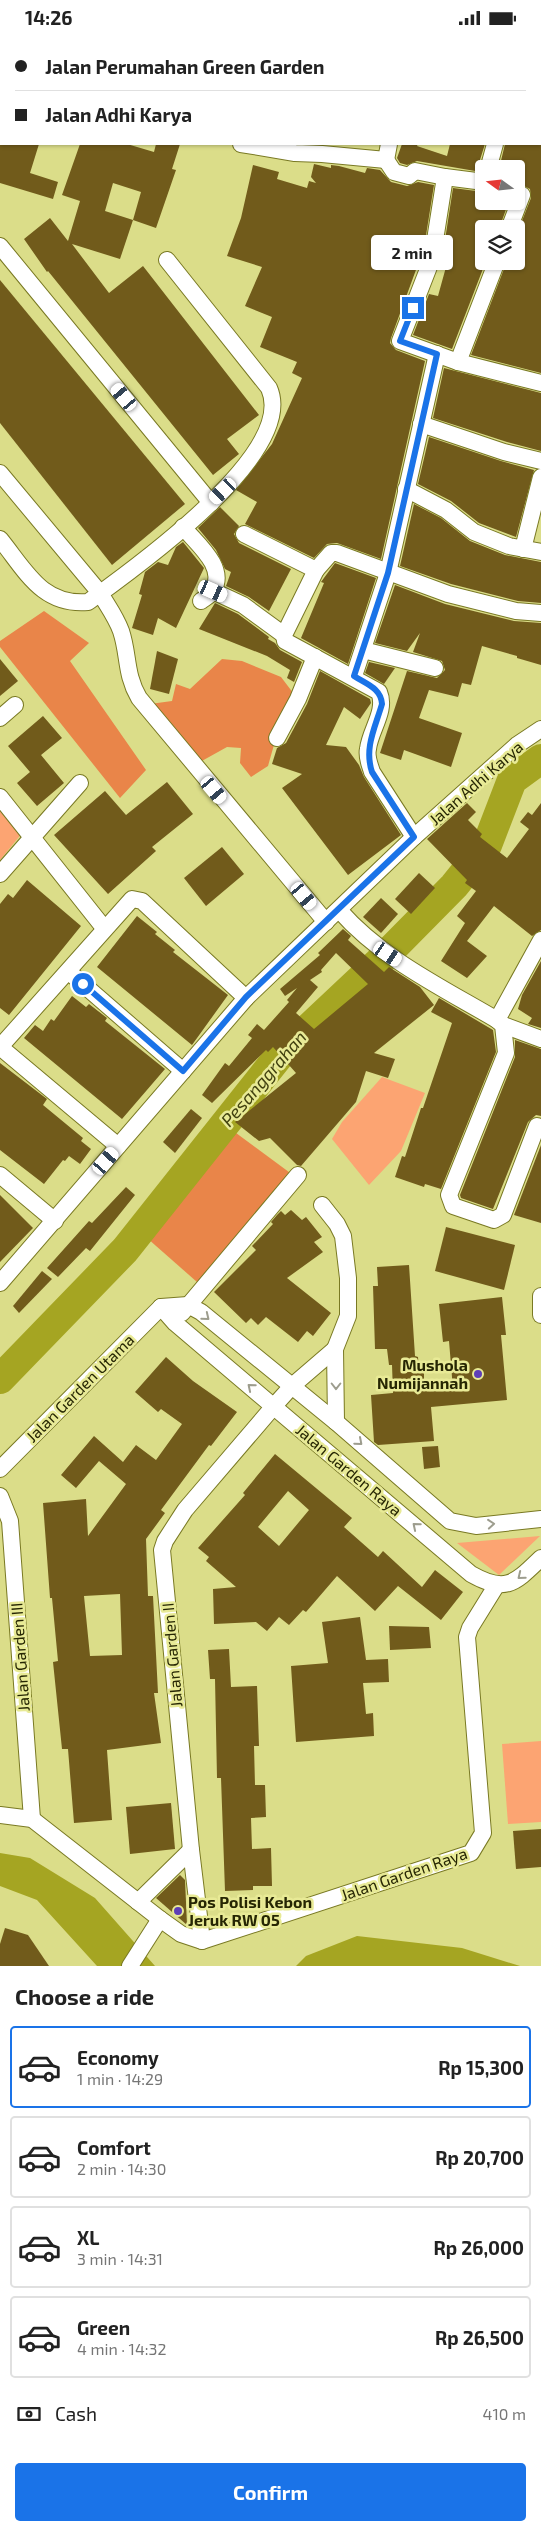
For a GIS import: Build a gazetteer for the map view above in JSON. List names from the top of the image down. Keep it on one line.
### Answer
{"streets":{"street":["Jalan Adhi Karya","Jalan Garden Utama","Jalan Garden Raya","Jalan Garden II","Jalan Garden III"]},"crossings":[["Jalan Garden Utama","Jalan Garden Raya"],["Jalan Garden Raya","Jalan Garden II"]],"water":["Pesanggrahan"],"places":["Mushola Numijannah","Pos Polisi Kebon Jeruk RW 05"],"north":"left","page":{"status":"14:26","banner":["Jalan Perumahan Green Garden","Jalan Adhi Karya"],"bubble":"2 min","heading":"Choose a ride","list":[{"name":"Economy","note":"1 min · 14:29","value":"Rp 15,300"},{"name":"Comfort","note":"2 min · 14:30","value":"Rp 20,700"},{"name":"XL","note":"3 min · 14:31","value":"Rp 26,000"},{"name":"Green","note":"4 min · 14:32","value":"Rp 26,500"}],"pay":["Cash","410 m"],"buttons":"Confirm"}}
